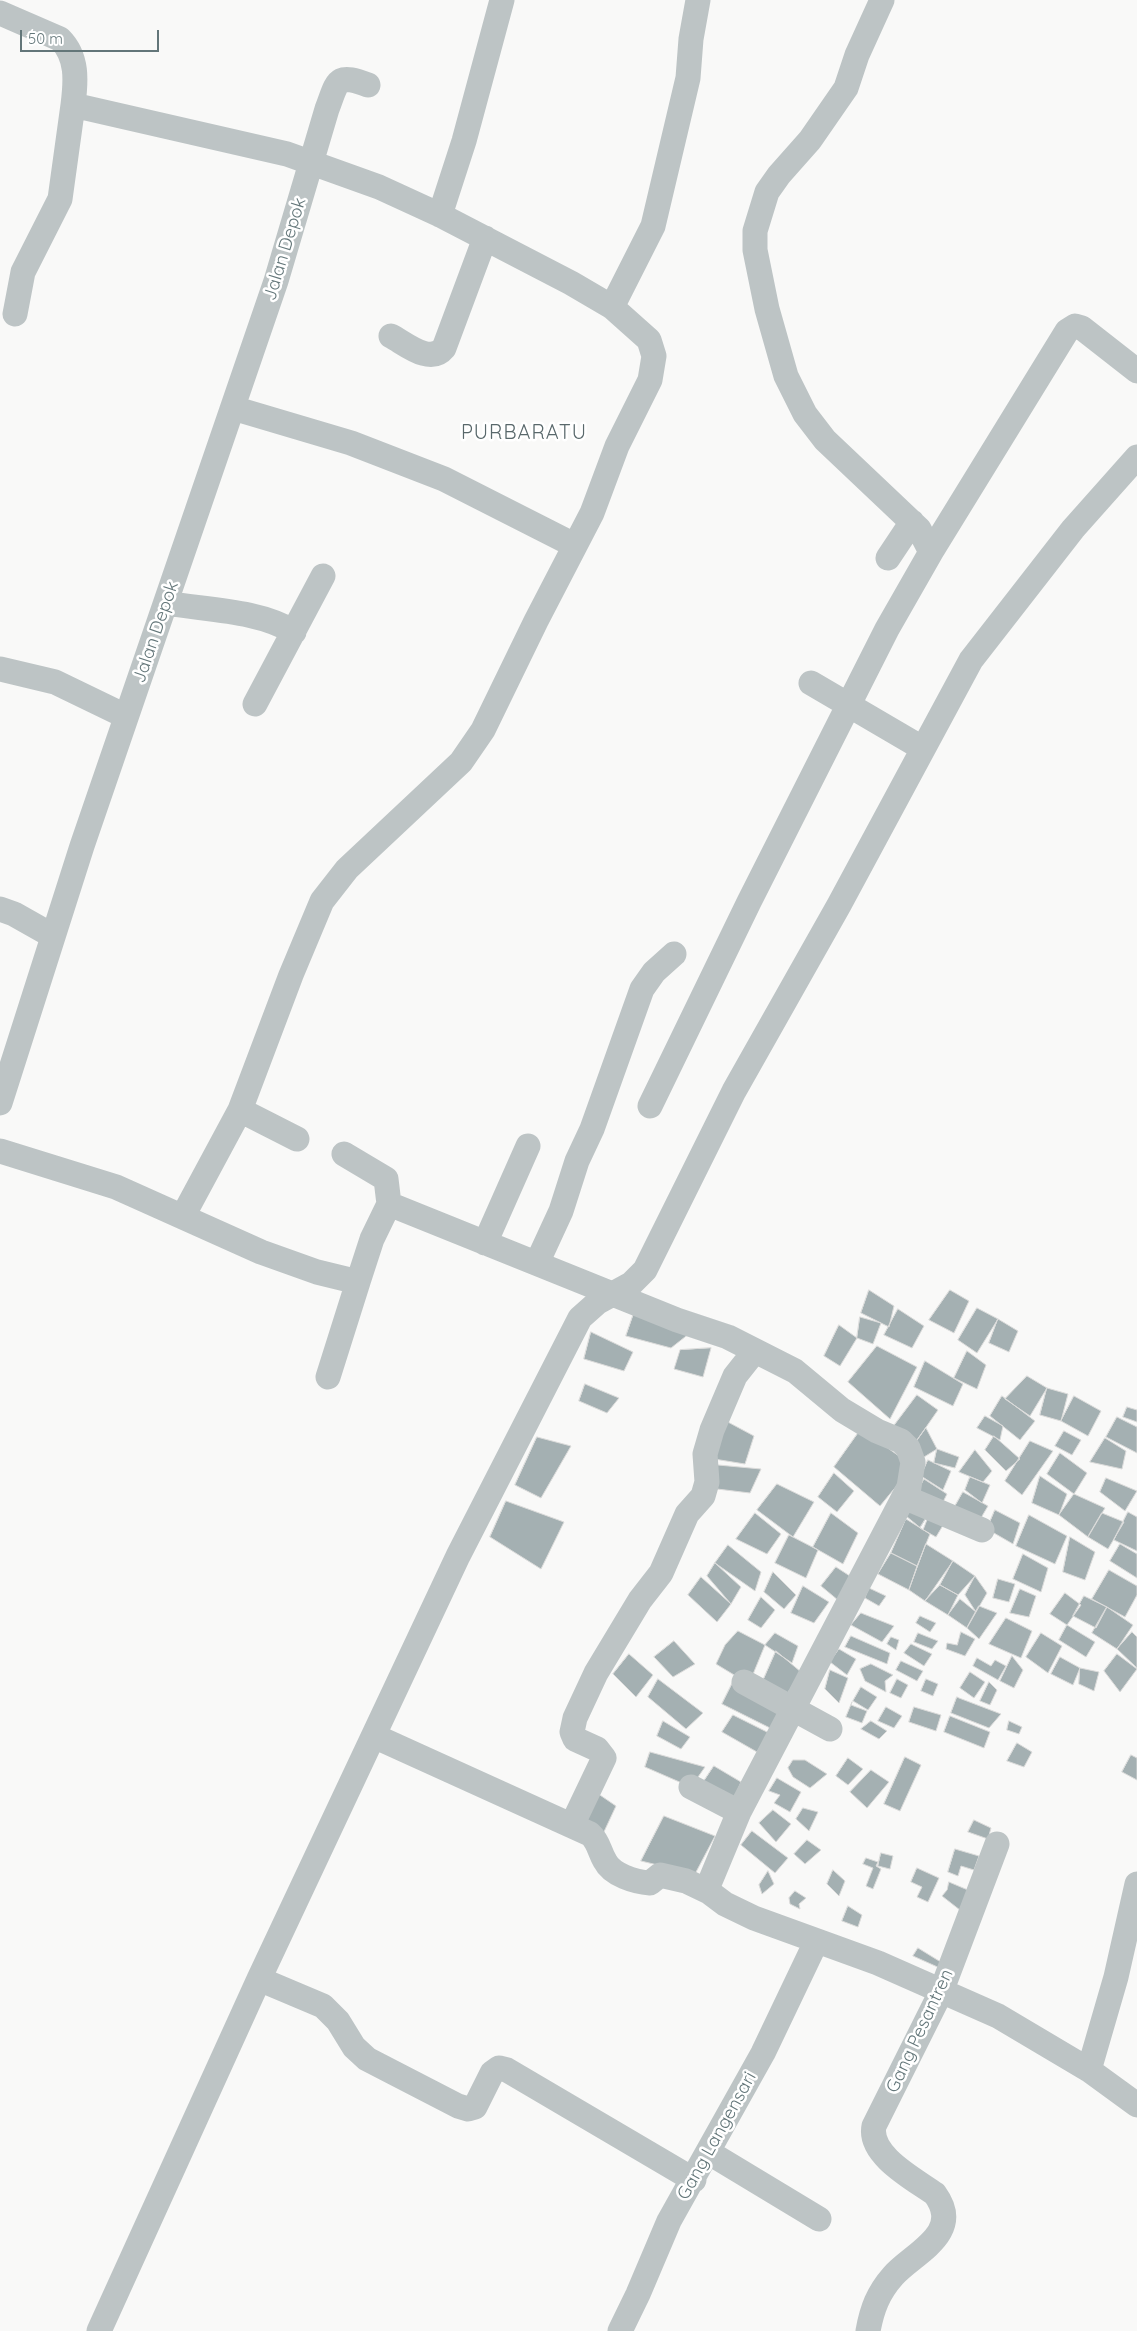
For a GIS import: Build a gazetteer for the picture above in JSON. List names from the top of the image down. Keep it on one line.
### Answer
{"streets":{"street":["Jalan Depok","Gang Pesantren","Gang Langensari"]},"districts":["PURBARATU"],"scale_bar":"50 m"}
